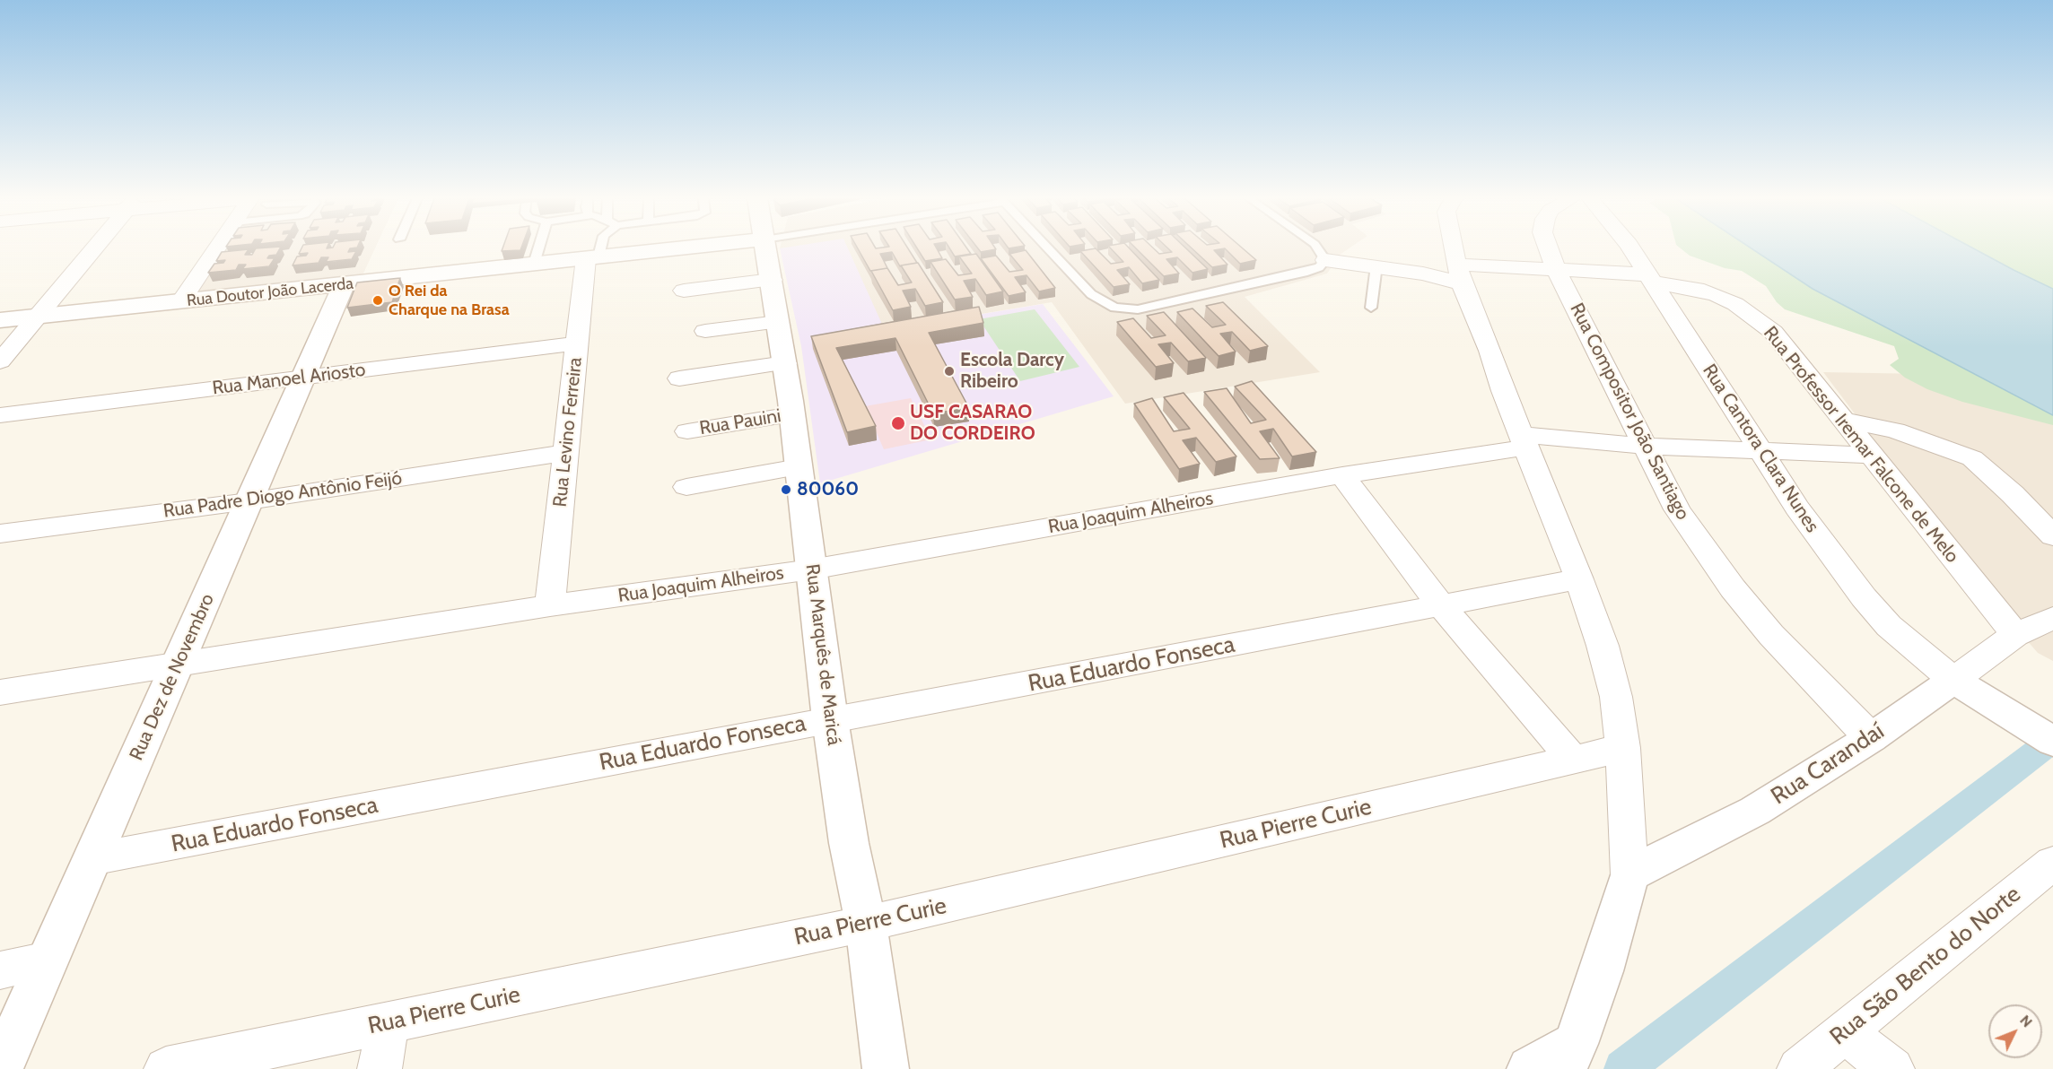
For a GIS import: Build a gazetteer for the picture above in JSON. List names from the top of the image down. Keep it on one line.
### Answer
{"streets":{"main road":["Rua Doutor João Lacerda","Rua Marquês de Maricá","Rua Dez de Novembro","Rua Carandaí"],"street":["Rua Manoel Ariosto","Rua Compositor João Santiago","Rua Pauini","Rua Levino Ferreira","Rua Professor Iremar Falcone de Melo","Rua Cantora Clara Nunes","Rua Padre Diogo Antônio Feijó","Rua Joaquim Alheiros","Rua Eduardo Fonseca","Rua Pierre Curie","Rua São Bento do Norte"]},"crossings":[["Rua Doutor João Lacerda","Rua Levino Ferreira"],["Rua Doutor João Lacerda","Rua Dez de Novembro"],["Rua Manoel Ariosto","Rua Levino Ferreira"],["Rua Manoel Ariosto","Rua Dez de Novembro"],["Rua Compositor João Santiago","Rua Professor Iremar Falcone de Melo"],["Rua Compositor João Santiago","Rua Joaquim Alheiros"],["Rua Compositor João Santiago","Rua Carandaí"],["Rua Pauini","Rua Marquês de Maricá"],["Rua Levino Ferreira","Rua Padre Diogo Antônio Feijó"],["Rua Levino Ferreira","Rua Joaquim Alheiros"],["Rua Professor Iremar Falcone de Melo","Rua Cantora Clara Nunes"],["Rua Professor Iremar Falcone de Melo","Rua Joaquim Alheiros"],["Rua Professor Iremar Falcone de Melo","Rua Carandaí"],["Rua Cantora Clara Nunes","Rua Joaquim Alheiros"],["Rua Cantora Clara Nunes","Rua Carandaí"],["Rua Padre Diogo Antônio Feijó","Rua Dez de Novembro"],["Rua Joaquim Alheiros","Rua Marquês de Maricá"],["Rua Joaquim Alheiros","Rua Dez de Novembro"],["Rua Marquês de Maricá","Rua Eduardo Fonseca"],["Rua Marquês de Maricá","Rua Pierre Curie"],["Rua Eduardo Fonseca","Rua Dez de Novembro"]],"places":["O Rei da Charque na Brasa","Escola Darcy Ribeiro","USF CASARAO DO CORDEIRO","80060"],"north":"top right"}
